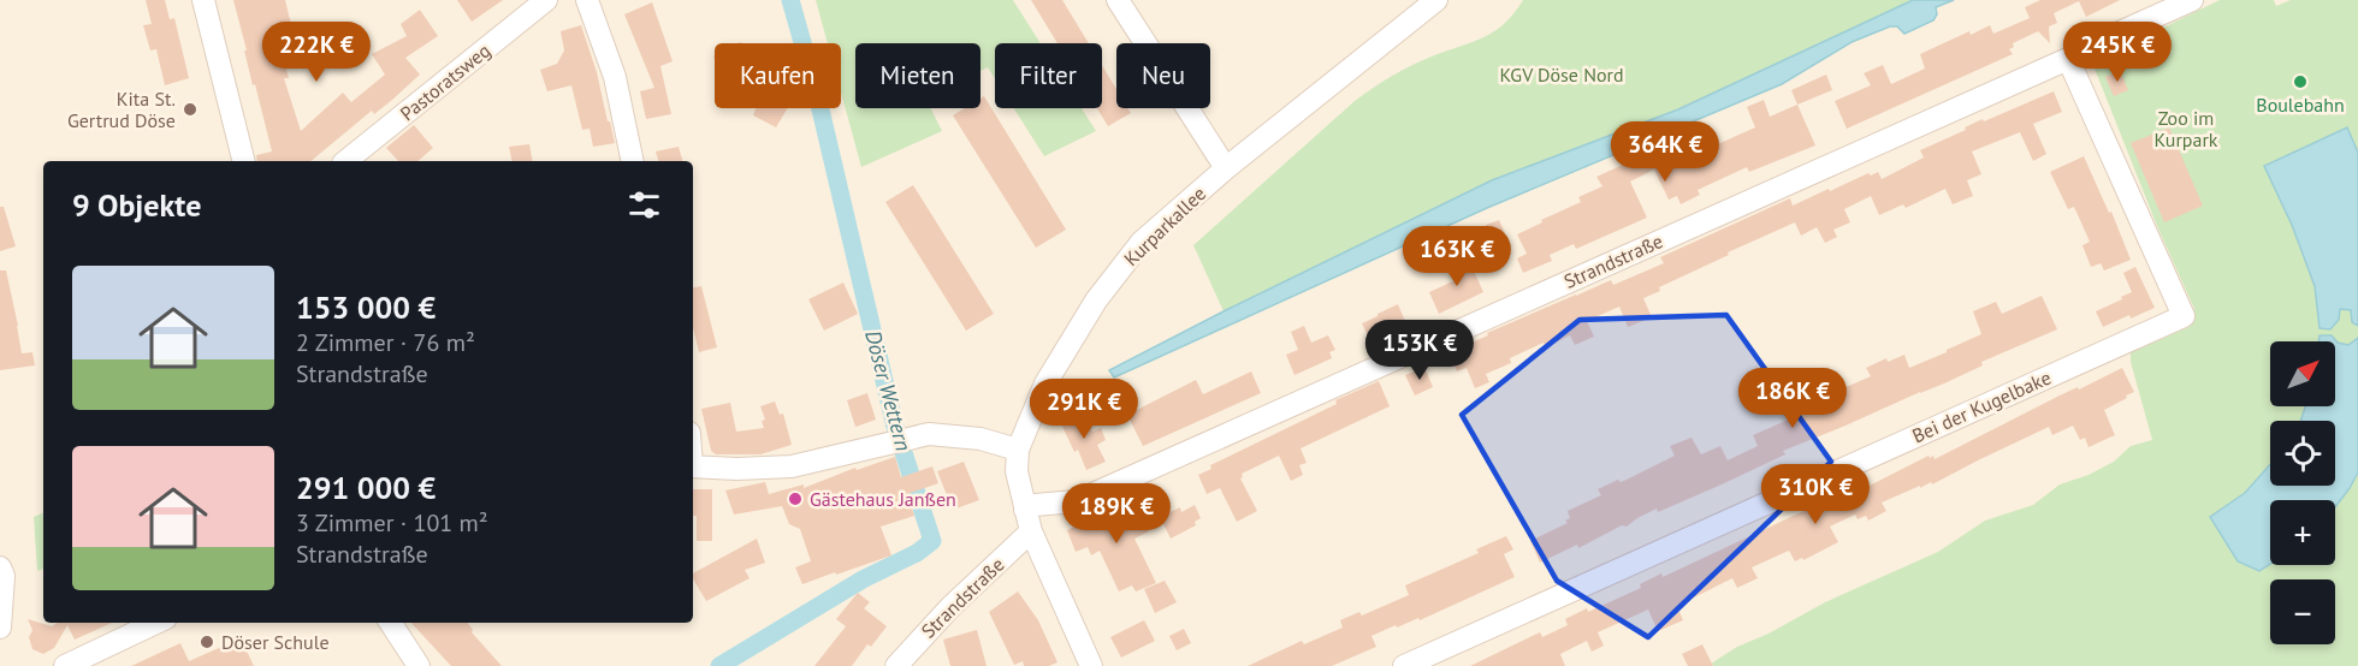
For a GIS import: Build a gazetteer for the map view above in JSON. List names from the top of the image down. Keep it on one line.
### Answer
{"streets":{"street":["Pastoratsweg","Kurparkallee","Strandstraße","Bei der Kugelbake"]},"crossings":[["Kurparkallee","Strandstraße"],["Strandstraße","Bei der Kugelbake"]],"water":["Döser Wettern"],"parks":["KGV Döse Nord","Zoo im Kurpark"],"places":["Boulebahn","Kita St. Gertrud Döse","Gästehaus Janßen","Döser Schule"],"north":"top right","page":{"price":["222K €","245K €","364K €","163K €","153K €","186K €","291K €","310K €","189K €"],"chip":["Kaufen","Mieten","Filter","Neu"],"heading":"9 Objekte","list":[{"name":"153 000 €","note":"2 Zimmer · 76 m² · Strandstraße"},{"name":"291 000 €","note":"3 Zimmer · 101 m² · Strandstraße"}],"map_buttons":["+","−"]}}
